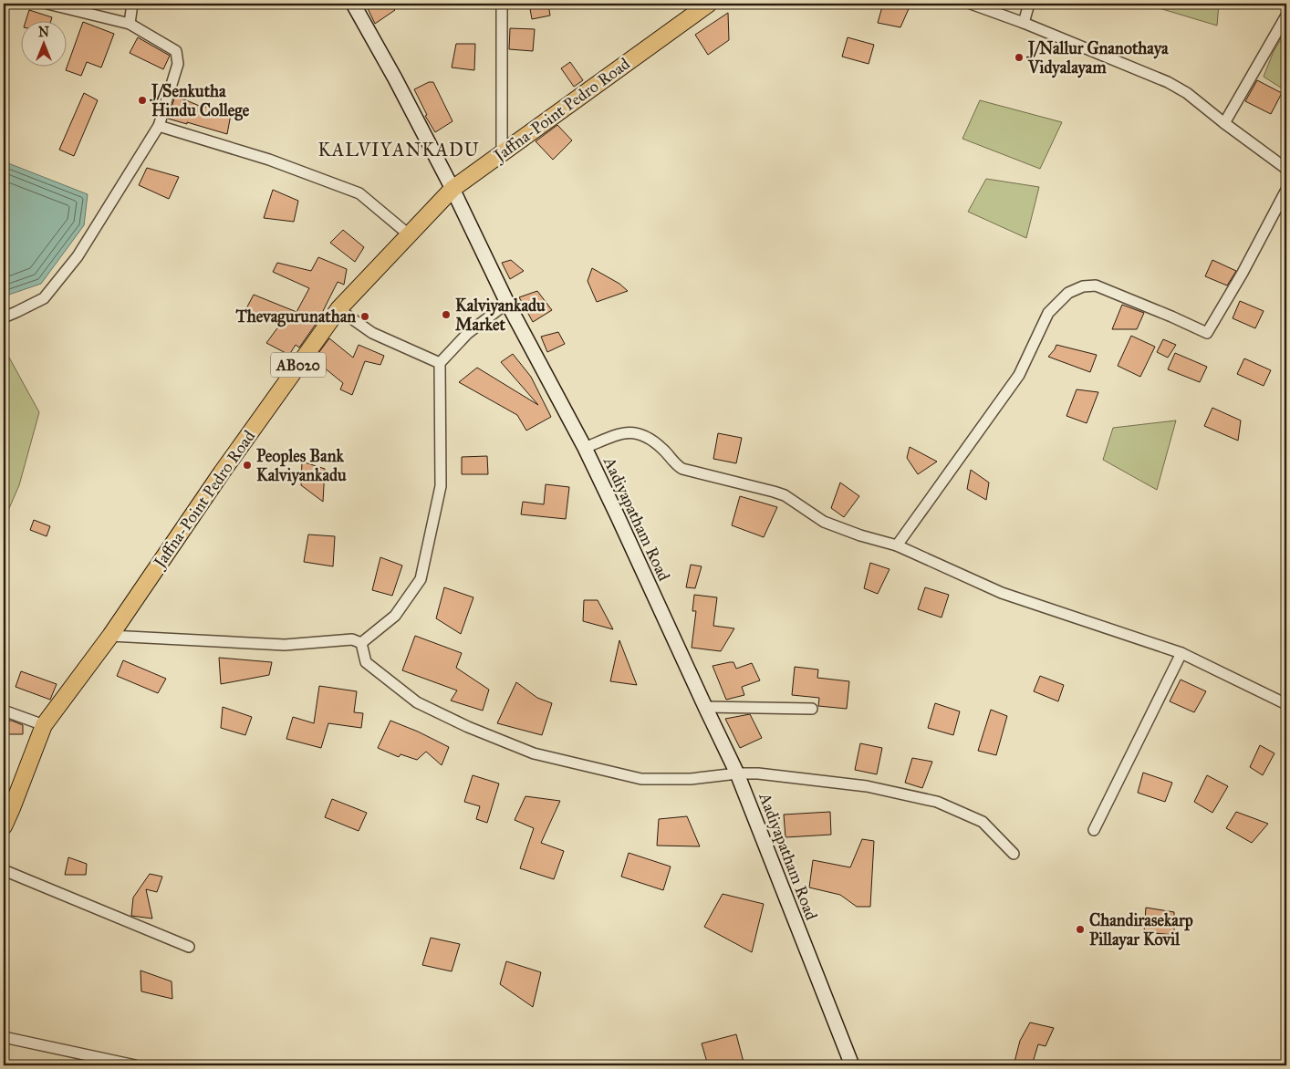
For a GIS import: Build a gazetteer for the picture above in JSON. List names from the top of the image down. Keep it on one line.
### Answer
{"streets":{"main road":["Jaffna-Point Pedro Road","AB020"],"street":["Aadiyapatham Road"]},"crossings":[["Jaffna-Point Pedro Road","Aadiyapatham Road"]],"districts":["KALVIYANKADU"],"places":["J/Nallur Gnanothaya Vidyalayam","J/Senkutha Hindu College","Kalviyankadu Market","Thevagurunathan","Peoples Bank Kalviyankadu","Chandirasekarp Pillayar Kovil"],"north":"top"}
